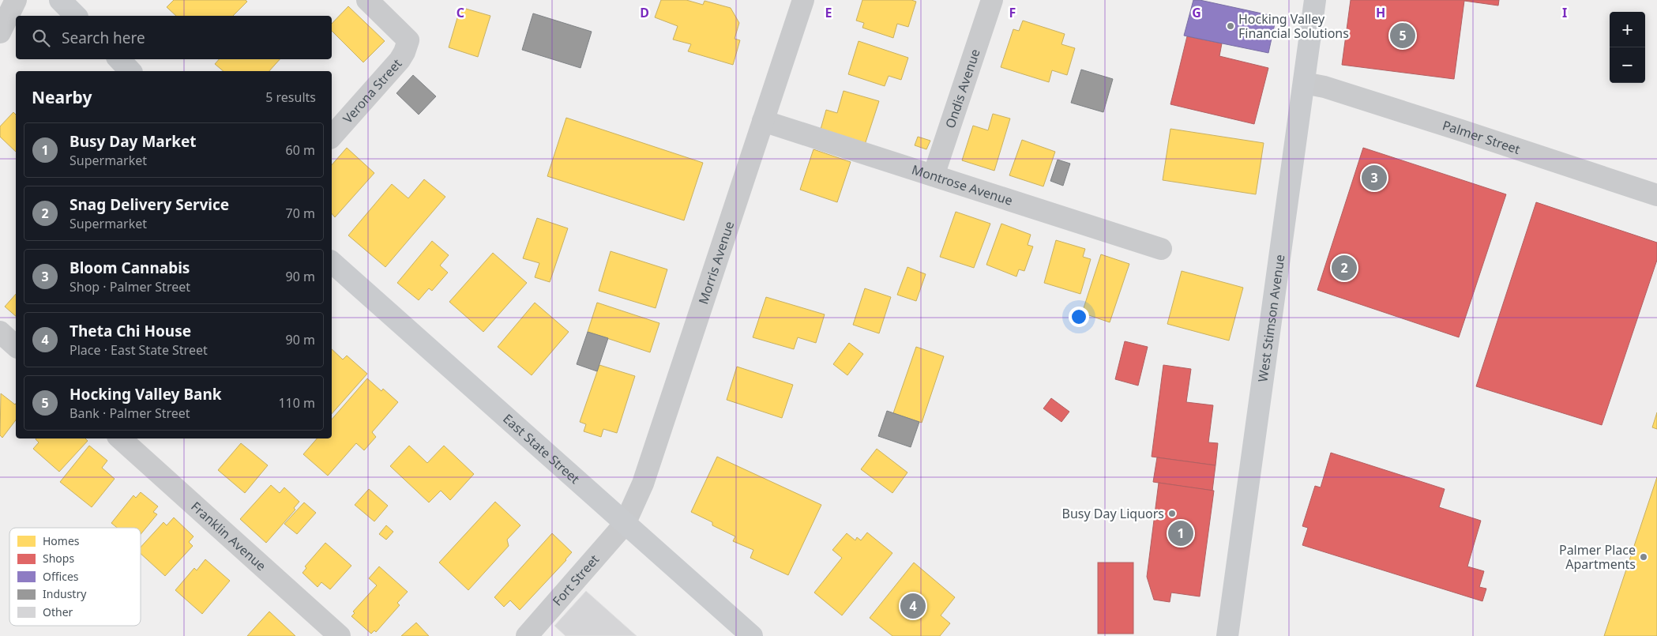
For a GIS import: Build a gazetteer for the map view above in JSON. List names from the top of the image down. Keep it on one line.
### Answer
{"streets":{"main road":["West Stimson Avenue","East State Street"],"street":["Ondis Avenue","Verona Street","Palmer Street","Montrose Avenue","Morris Avenue","Franklin Avenue","Fort Street"]},"crossings":[["Ondis Avenue","Montrose Avenue"],["Palmer Street","West Stimson Avenue"],["Montrose Avenue","Morris Avenue"],["Morris Avenue","East State Street"],["Morris Avenue","Fort Street"],["East State Street","Fort Street"]],"places":["Hocking Valley Financial Solutions","Busy Day Liquors","Palmer Place Apartments"],"legend":["Homes","Shops","Offices","Industry","Other"],"page":{"map_buttons":["+","−"],"search":"Search here","pins":["5","3","2","1","4"],"heading":["Nearby","5 results"],"list":[{"mark":"1","name":"Busy Day Market","note":"Supermarket","value":"60 m"},{"mark":"2","name":"Snag Delivery Service","note":"Supermarket","value":"70 m"},{"mark":"3","name":"Bloom Cannabis","note":"Shop · Palmer Street","value":"90 m"},{"mark":"4","name":"Theta Chi House","note":"Place · East State Street","value":"90 m"},{"mark":"5","name":"Hocking Valley Bank","note":"Bank · Palmer Street","value":"110 m"}]},"grid":{"columns":["C","D","E","F","G","H","I"]}}
